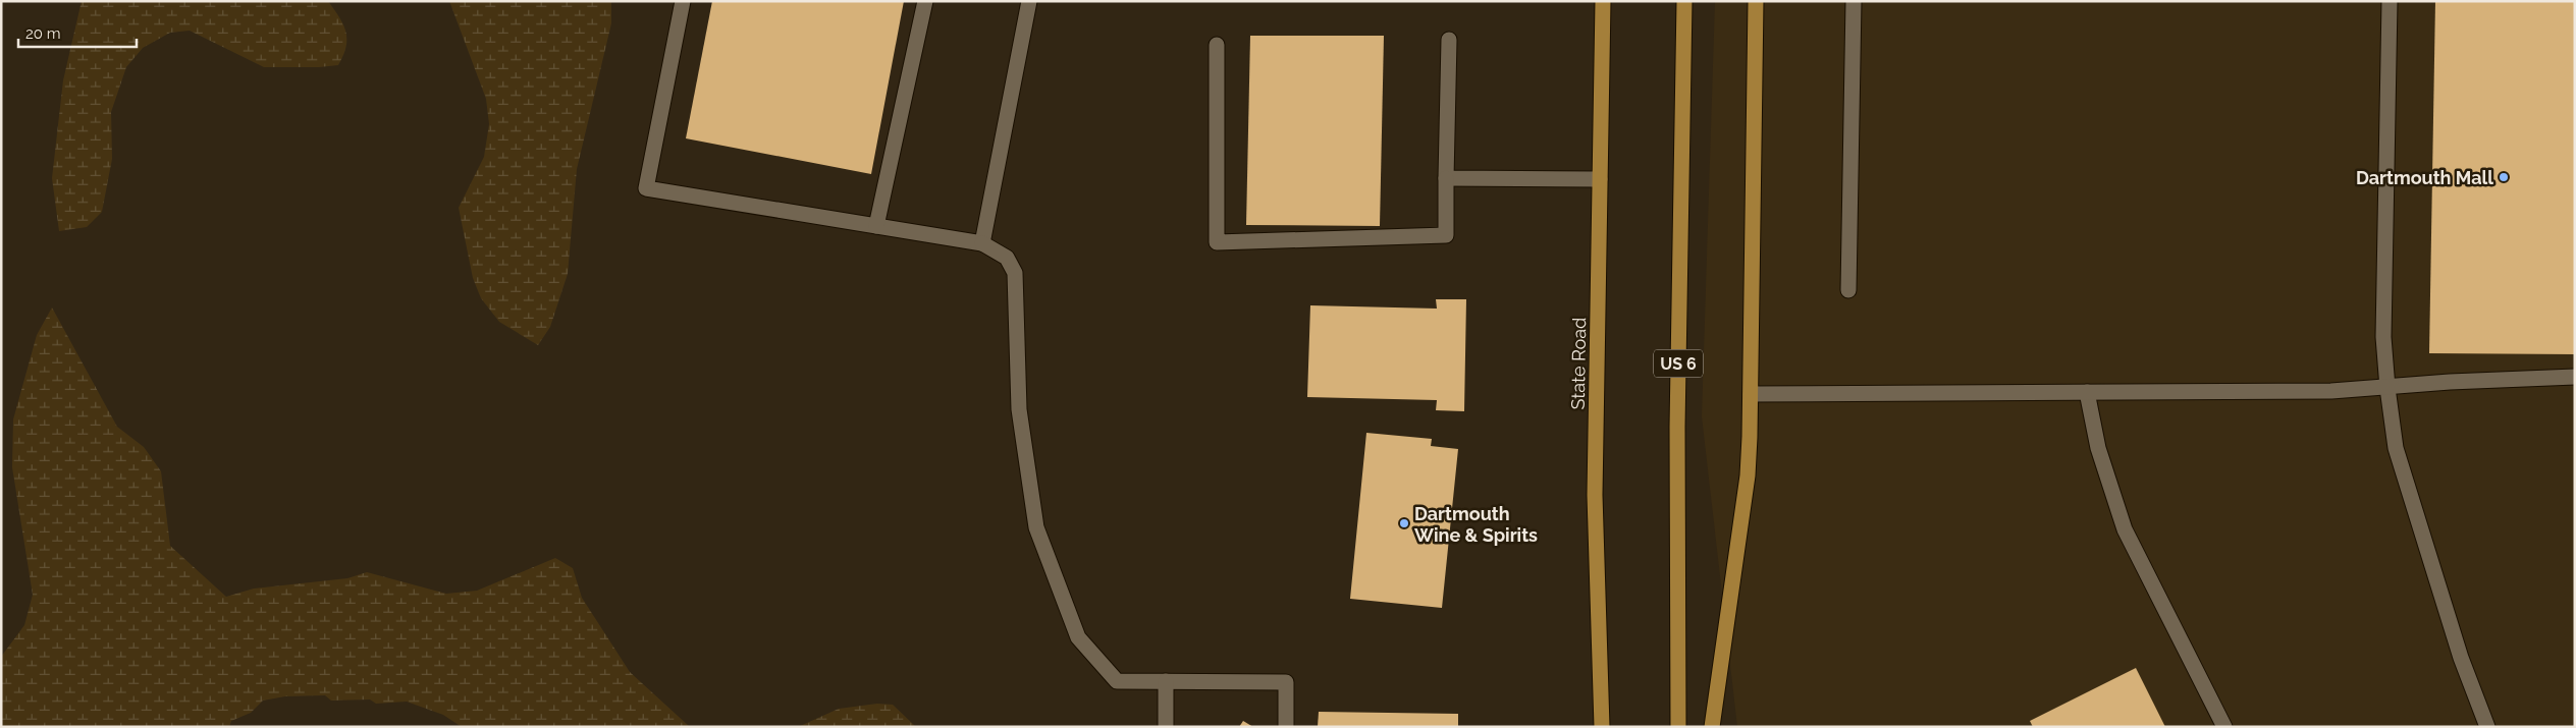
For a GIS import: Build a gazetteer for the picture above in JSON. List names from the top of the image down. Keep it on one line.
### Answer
{"streets":{"main road":["State Road","US 6"]},"places":["Dartmouth Mall","Dartmouth Wine & Spirits"],"scale_bar":"20 m"}
